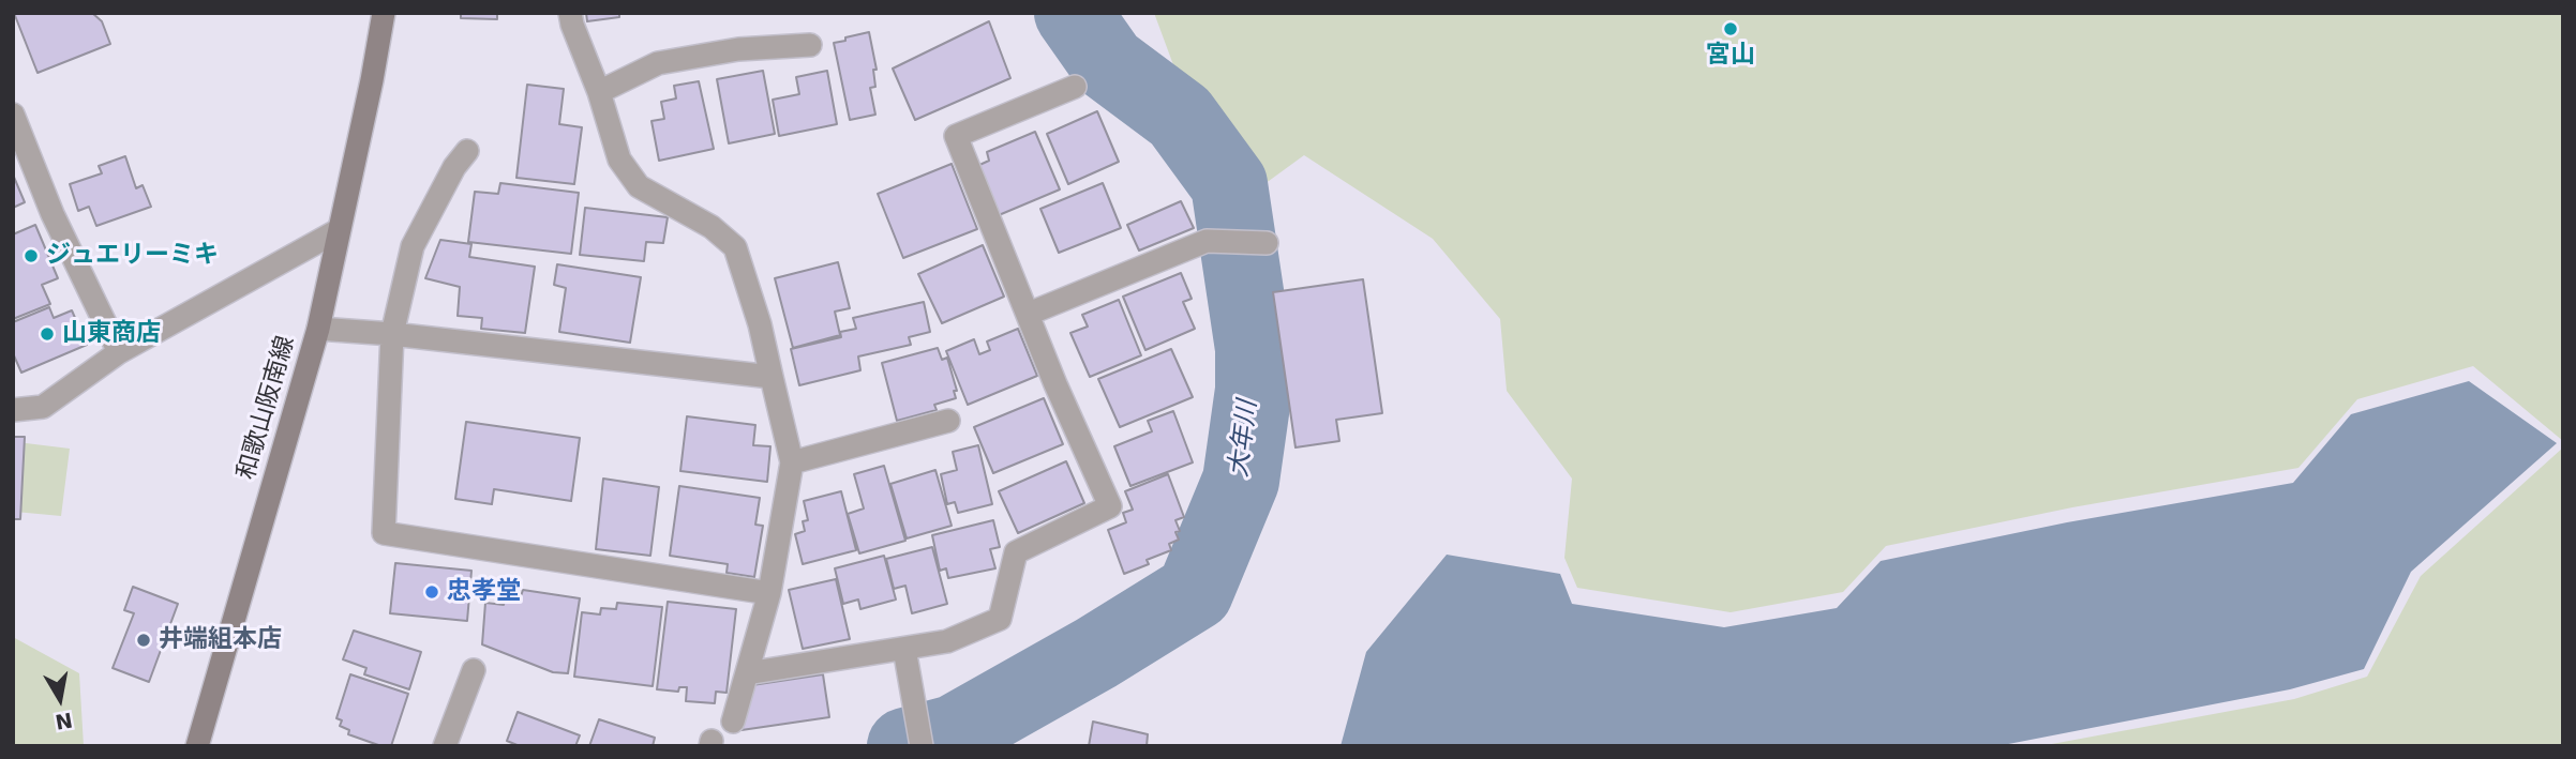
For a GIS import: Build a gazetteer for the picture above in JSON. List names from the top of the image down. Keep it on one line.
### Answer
{"streets":{"main road":["和歌山阪南線"]},"water":["大年川"],"places":["宮山","ジュエリーミキ","山東商店","忠孝堂","井端組本店"],"north":"bottom"}
